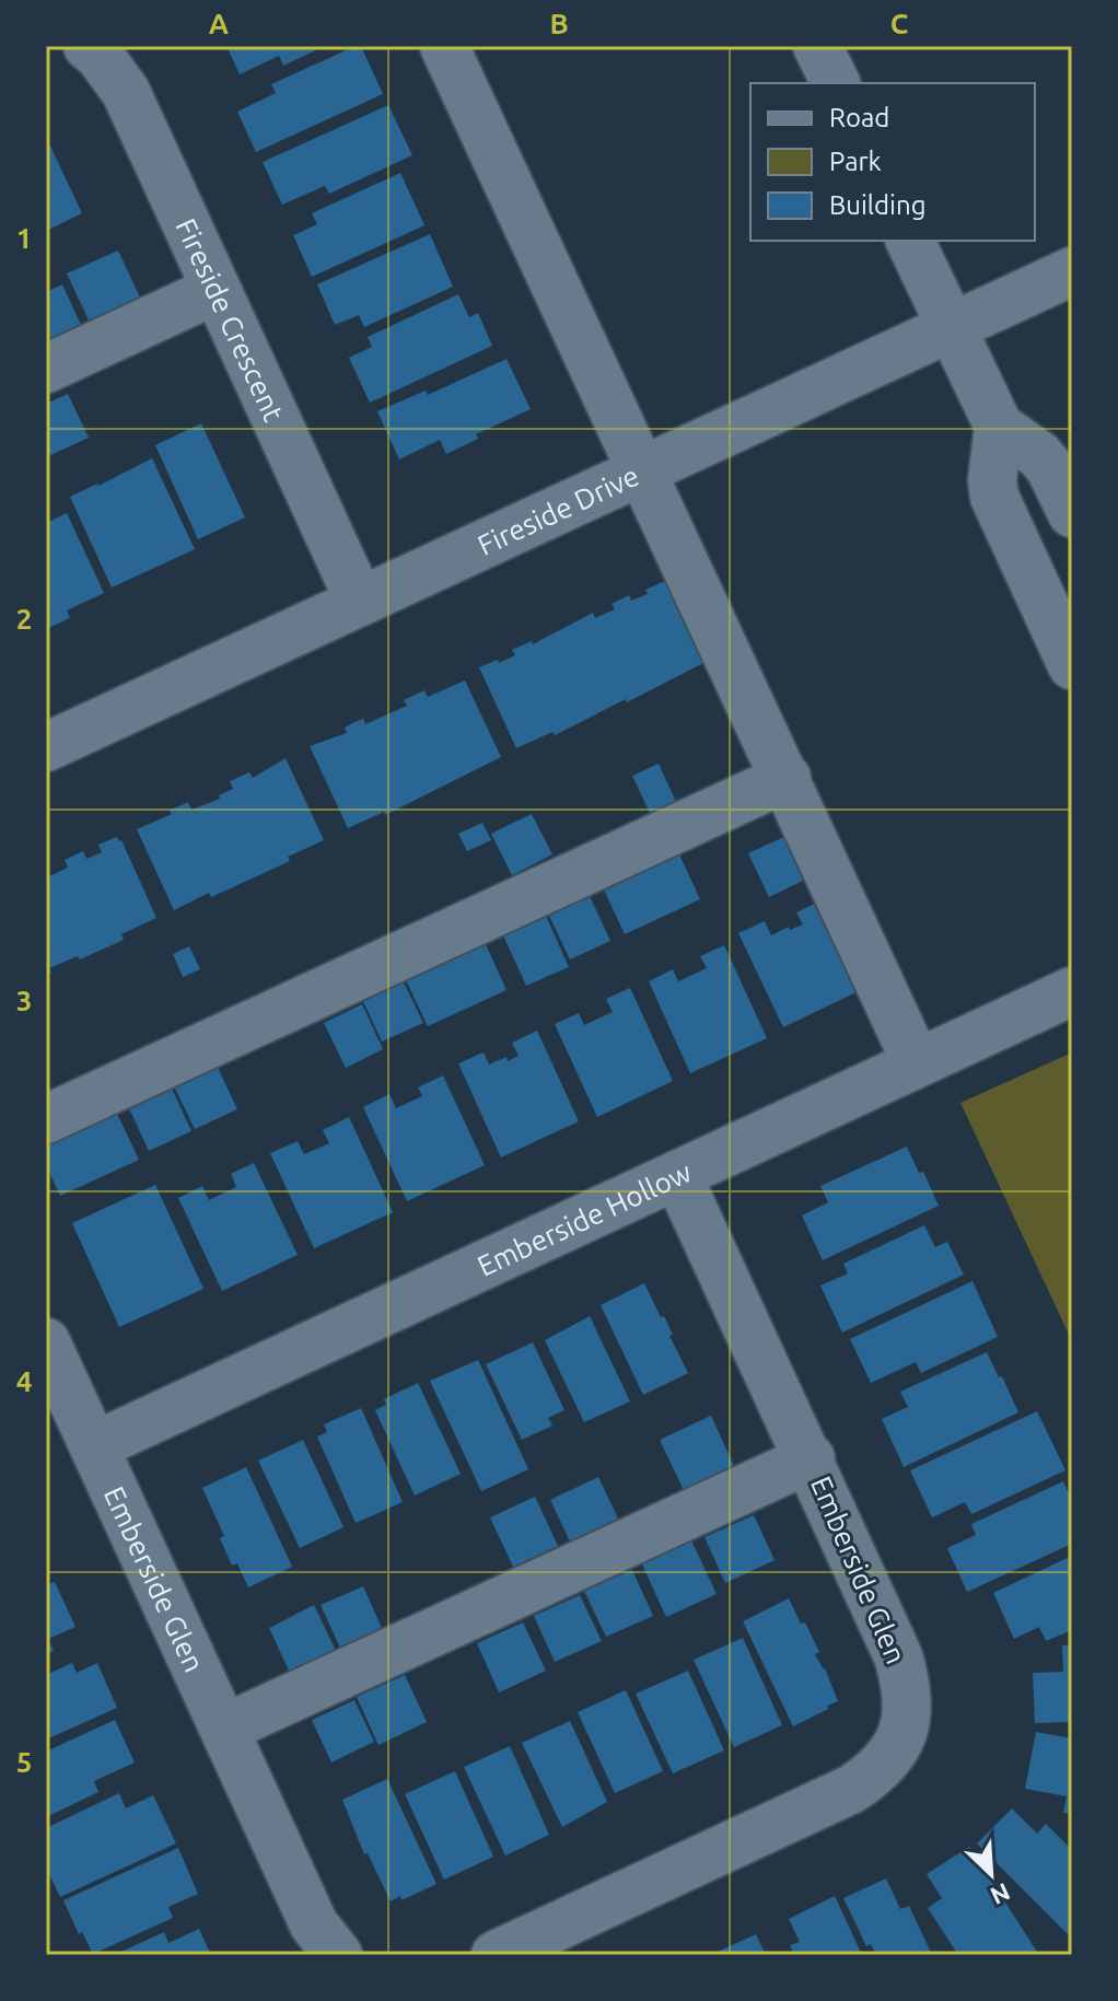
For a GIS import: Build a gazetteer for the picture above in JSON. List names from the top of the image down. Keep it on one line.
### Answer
{"streets":{"street":["Fireside Crescent","Fireside Drive","Emberside Hollow","Emberside Glen"]},"crossings":[["Fireside Crescent","Fireside Drive"],["Emberside Hollow","Emberside Glen"]],"legend":["Road","Park","Building"],"north":"bottom right","grid":{"columns":["A","B","C"],"rows":["1","2","3","4","5"]}}
